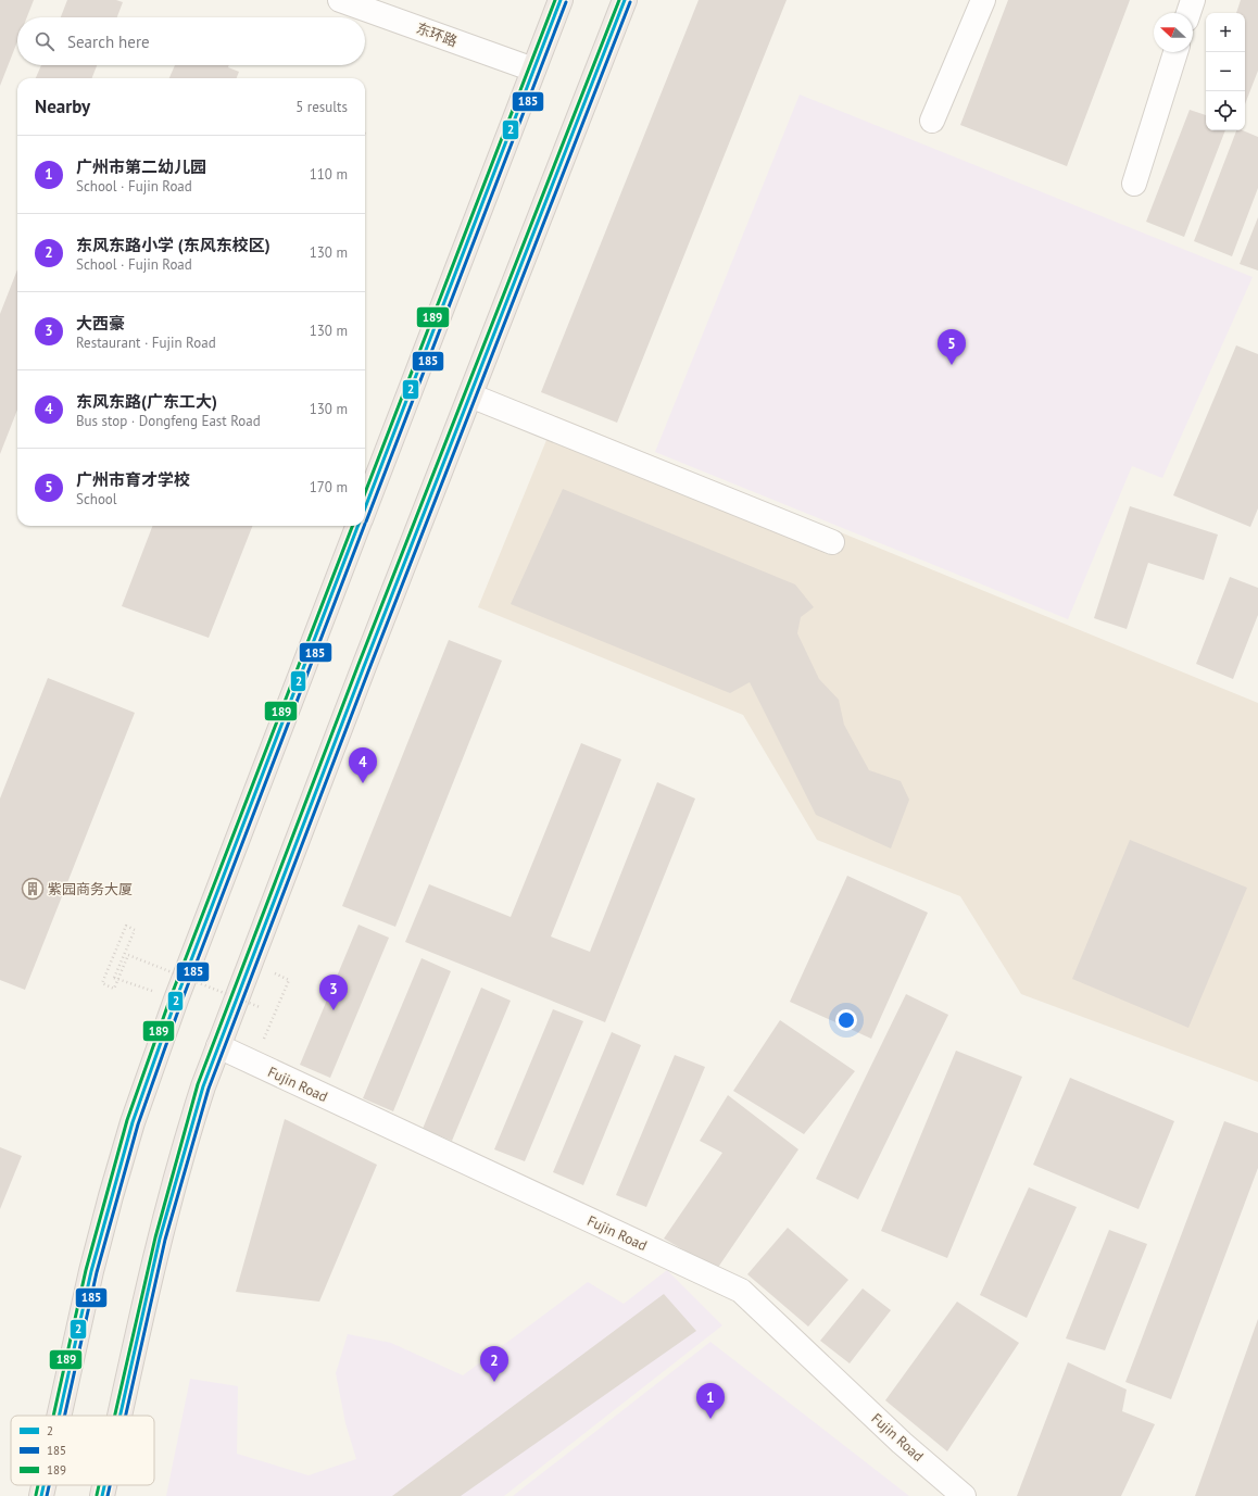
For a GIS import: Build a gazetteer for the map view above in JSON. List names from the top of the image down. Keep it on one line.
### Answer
{"streets":{"street":["东环路","Fujin Road"]},"places":{"building":["紫园商务大厦"]},"lines":["transit line 2","transit line 189","transit line 185"],"legend":["2","185","189"],"north":"left","page":{"map_buttons":["+","−"],"search":"Search here","heading":["Nearby","5 results"],"list":[{"mark":"1","name":"广州市第二幼儿园","note":"School · Fujin Road","value":"110 m"},{"mark":"2","name":"东风东路小学 (东风东校区)","note":"School · Fujin Road","value":"130 m"},{"mark":"3","name":"大西豪","note":"Restaurant · Fujin Road","value":"130 m"},{"mark":"4","name":"东风东路(广东工大)","note":"Bus stop · Dongfeng East Road","value":"130 m"},{"mark":"5","name":"广州市育才学校","note":"School","value":"170 m"}],"pins":["5","4","3","2","1"]}}
